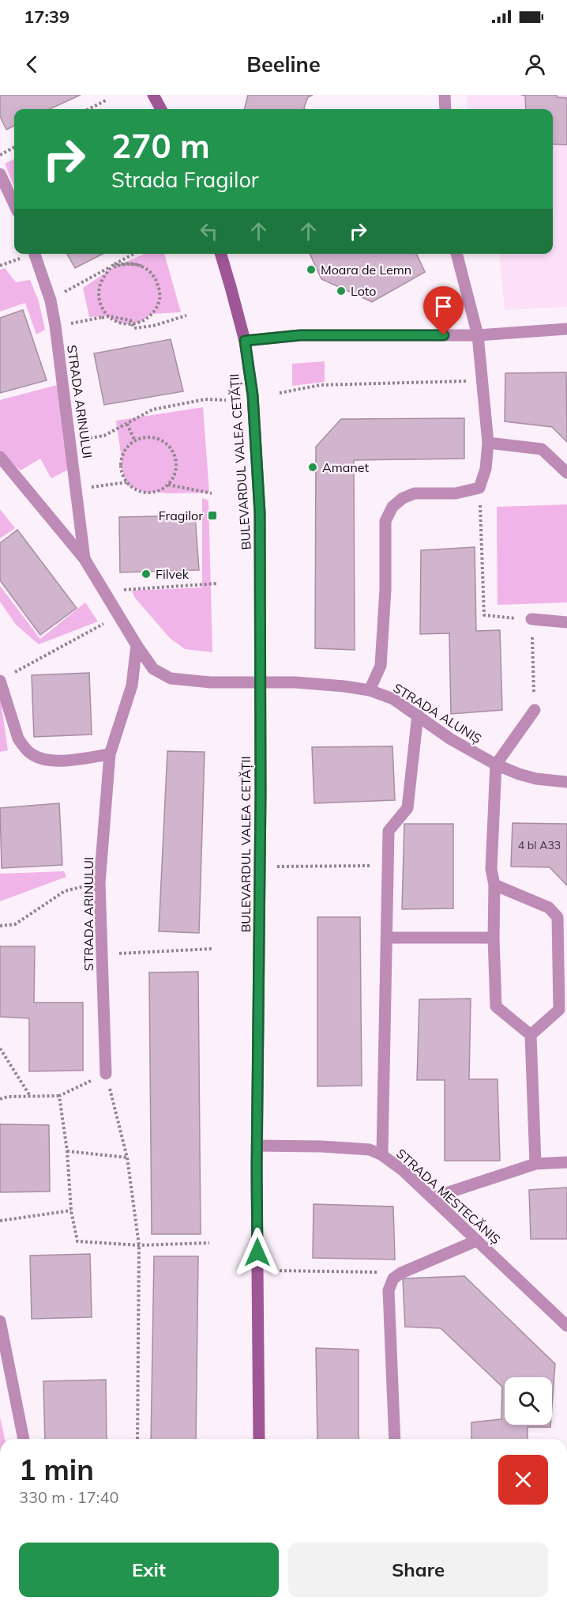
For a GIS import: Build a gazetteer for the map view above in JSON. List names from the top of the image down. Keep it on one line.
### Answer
{"streets":{"main road":["BULEVARDUL VALEA CETĂȚII"],"street":["STRADA ARINULUI","STRADA ALUNIȘ","STRADA MESTECĂNIȘ"]},"crossings":[["STRADA ARINULUI","BULEVARDUL VALEA CETĂȚII"],["STRADA ARINULUI","STRADA ALUNIȘ"],["BULEVARDUL VALEA CETĂȚII","STRADA ALUNIȘ"],["BULEVARDUL VALEA CETĂȚII","STRADA MESTECĂNIȘ"]],"places":{"other":["Moara de Lemn","Loto","Amanet","Filvek"],"transit":["Fragilor"]},"house_numbers":["4 bl A33"],"page":{"status":"17:39","header":"Beeline","turn":["270 m","Strada Fragilor"],"heading":["1 min","330 m · 17:40"],"buttons":["Exit","Share"]}}
